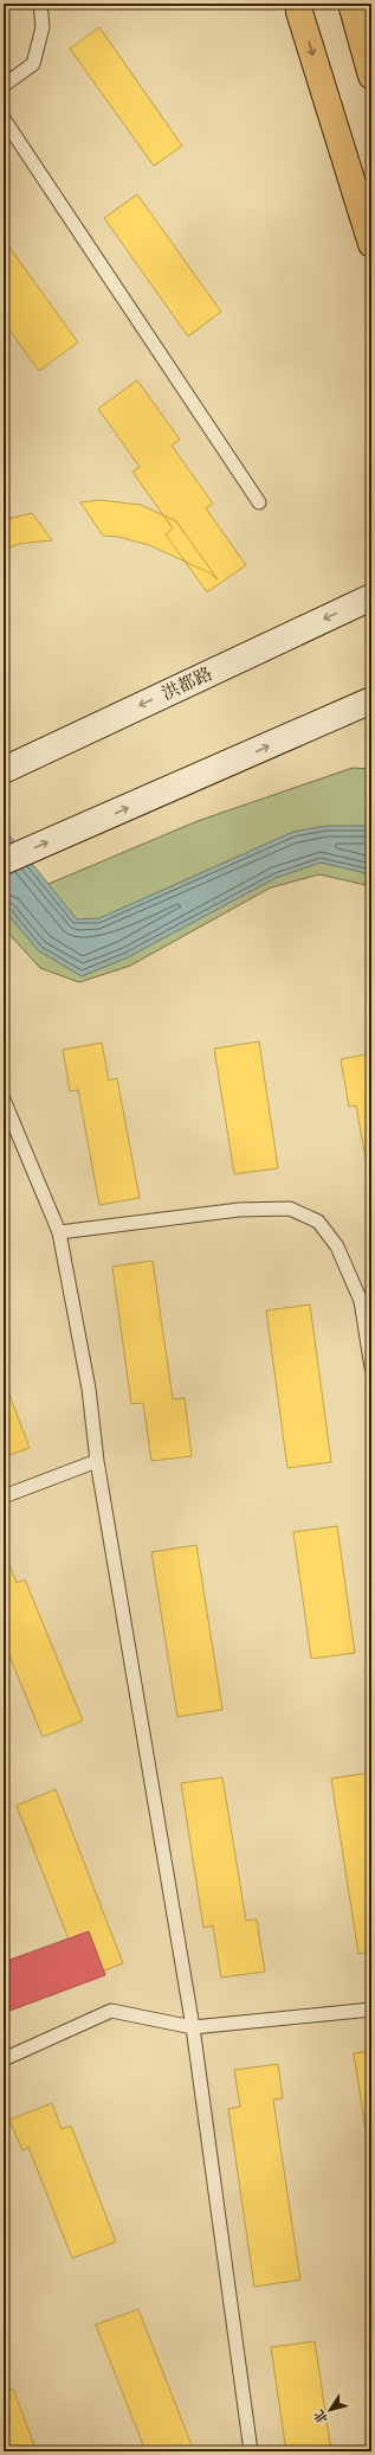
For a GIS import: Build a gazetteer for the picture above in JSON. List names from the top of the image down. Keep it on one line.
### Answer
{"streets":{"main road":["洪都路"]},"north":"bottom left"}
